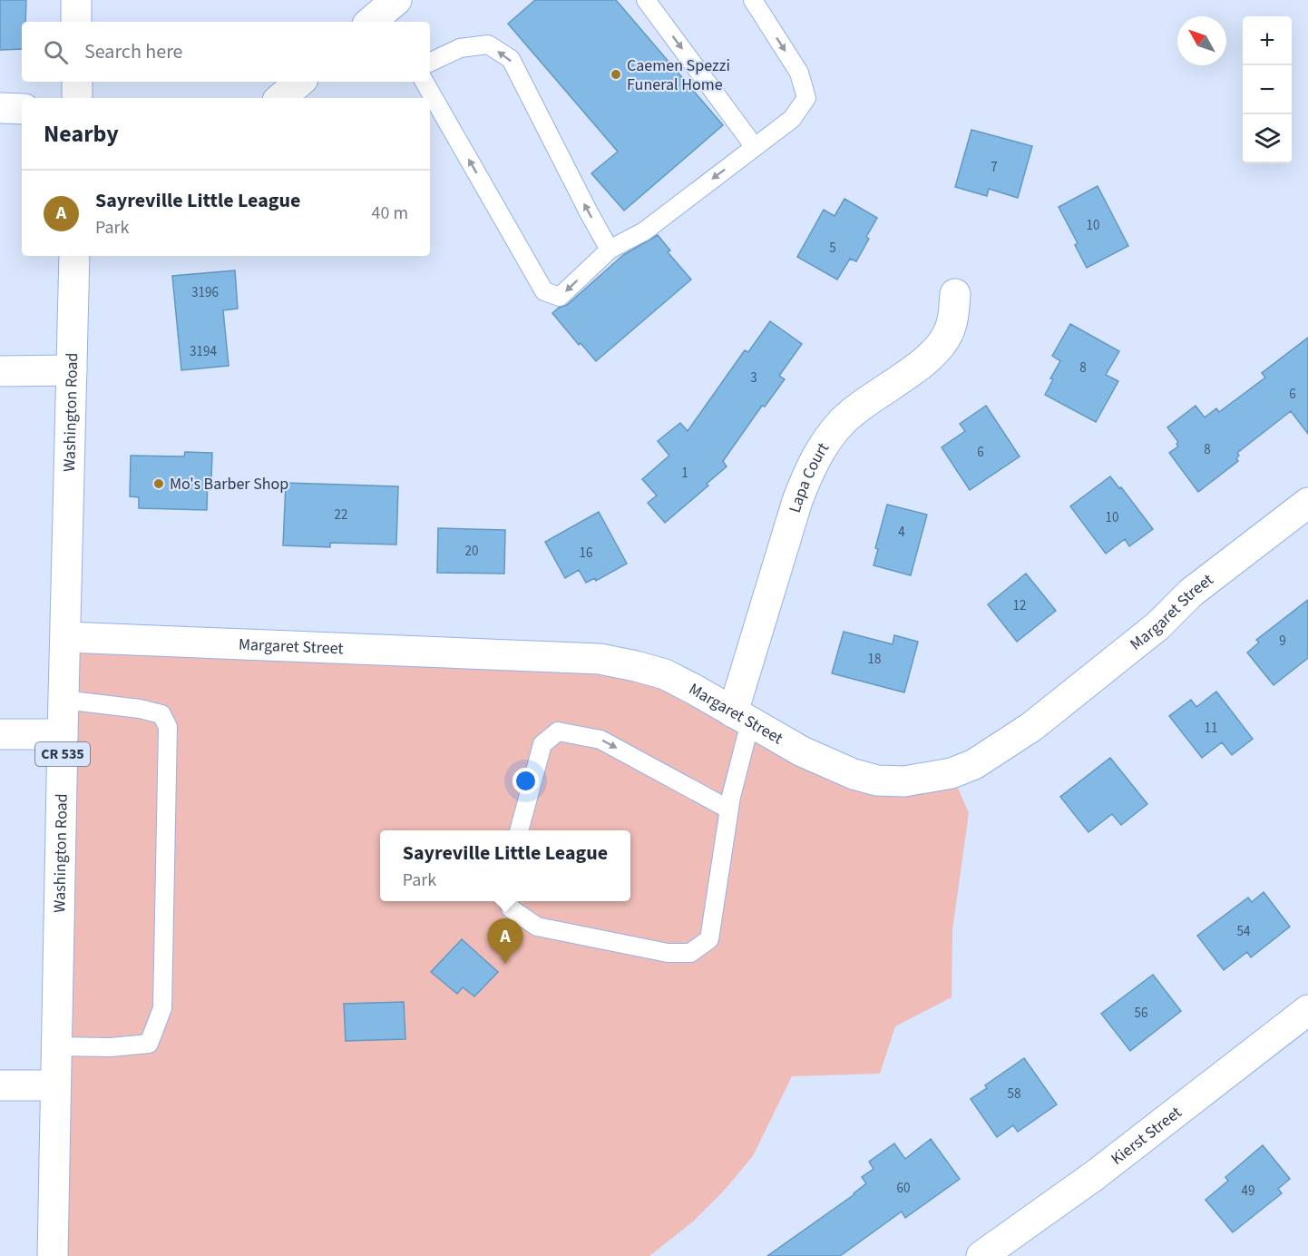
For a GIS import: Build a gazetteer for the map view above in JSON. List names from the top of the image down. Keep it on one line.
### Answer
{"streets":{"street":["Washington Road","Lapa Court","Margaret Street","CR 535","Kierst Street"]},"crossings":[["Washington Road","Margaret Street"],["Lapa Court","Margaret Street"]],"places":["Caemen Spezzi Funeral Home","Mo's Barber Shop"],"house_numbers":["7","10","5","3196","3194","8","3","6","8","6","1","22","10","4","20","16","12","9","18","11","54","56","58","60","49"],"north":"top left","page":{"map_buttons":["+","−"],"search":"Search here","heading":"Nearby","list":[{"mark":"A","name":"Sayreville Little League","note":"Park","value":"40 m"}],"popup":["Sayreville Little League","Park"],"pins":"A"}}
